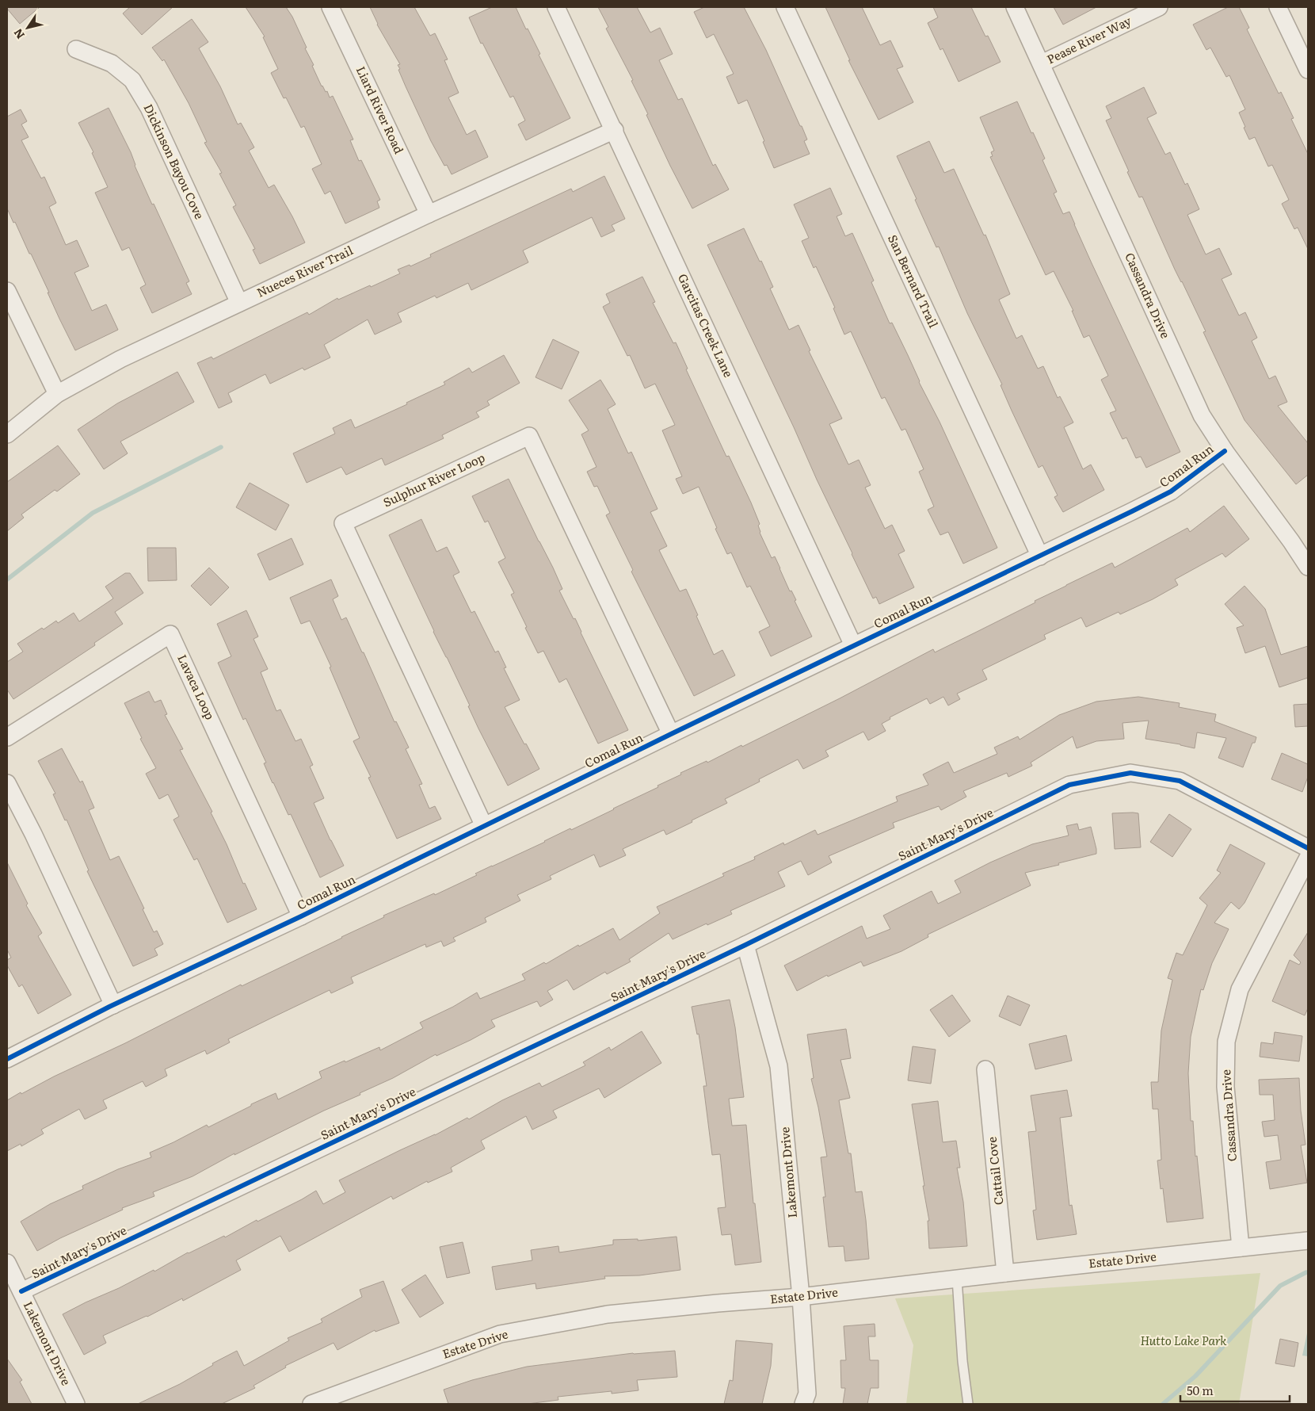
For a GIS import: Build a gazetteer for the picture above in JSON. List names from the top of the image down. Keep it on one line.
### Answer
{"streets":{"street":["Pease River Way","Liard River Road","Dickinson Bayou Cove","Nueces River Trail","San Bernard Trail","Cassandra Drive","Garcitas Creek Lane","Comal Run","Sulphur River Loop","Lavaca Loop","Saint Mary's Drive","Cattail Cove","Lakemont Drive","Estate Drive"]},"crossings":[["Pease River Way","Cassandra Drive"],["Liard River Road","Nueces River Trail"],["Dickinson Bayou Cove","Nueces River Trail"],["Nueces River Trail","Garcitas Creek Lane"],["San Bernard Trail","Comal Run"],["Cassandra Drive","Comal Run"],["Cassandra Drive","Estate Drive"],["Garcitas Creek Lane","Comal Run"],["Comal Run","Sulphur River Loop"],["Comal Run","Lavaca Loop"],["Saint Mary's Drive","Lakemont Drive"],["Cattail Cove","Estate Drive"],["Lakemont Drive","Estate Drive"]],"parks":["Hutto Lake Park"],"scale_bar":"50 m","north":"bottom left"}
